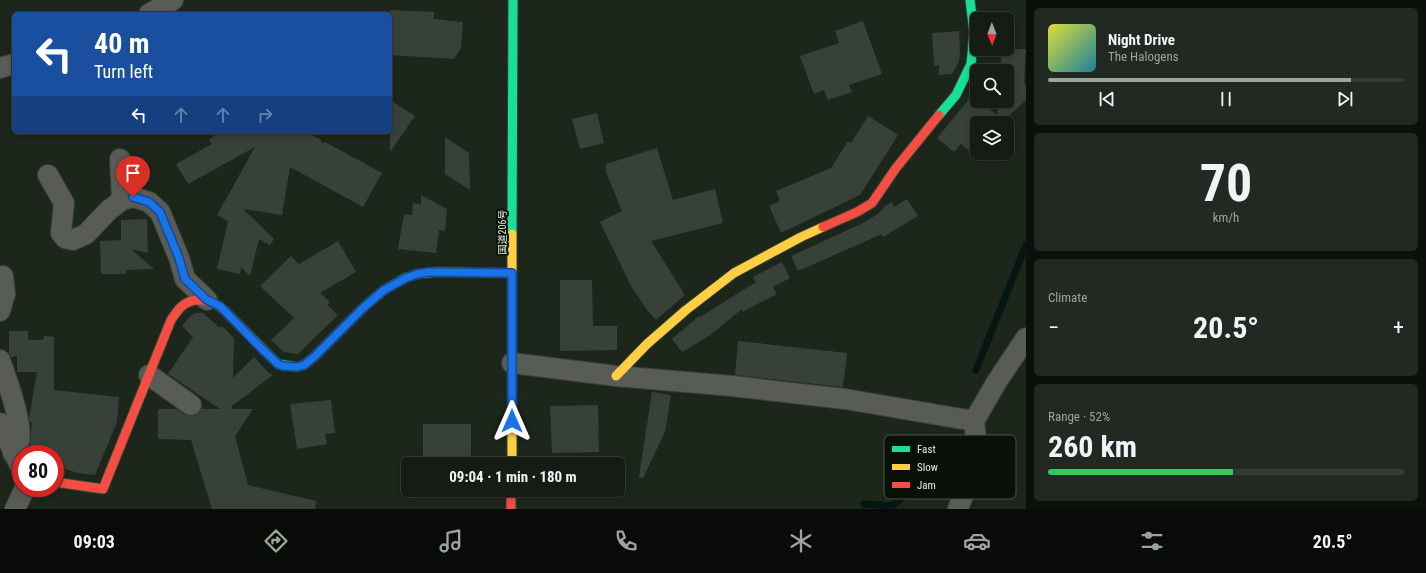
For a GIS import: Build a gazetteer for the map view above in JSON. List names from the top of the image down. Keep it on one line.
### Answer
{"streets":{"main road":["国道206号"]},"legend":["Fast","Slow","Jam"],"north":"bottom","page":{"turn":["40 m","Turn left"],"song":["Night Drive","The Halogens"],"tile":[["70","km/h"],"Climate",["Range · 52%","260 km"]],"heat":["−","20.5°","+"],"limit":"80","trip":"09:04 · 1 min · 180 m","tabs":["09:03","20.5°"]}}
